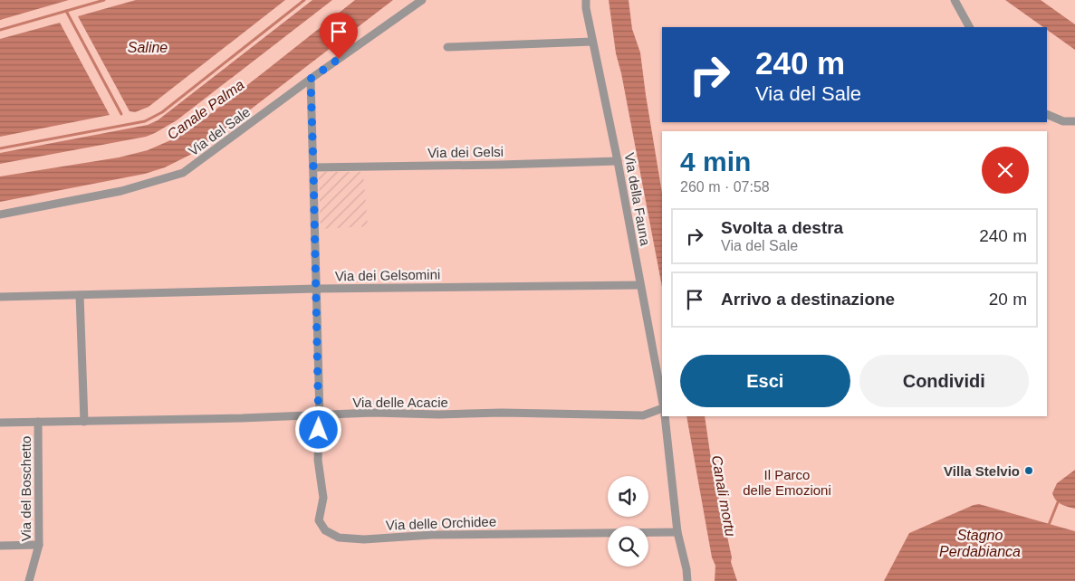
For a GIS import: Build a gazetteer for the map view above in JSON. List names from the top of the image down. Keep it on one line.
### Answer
{"streets":{"street":["Via del Sale","Via dei Gelsi","Via della Fauna","Via dei Gelsomini","Via delle Acacie","Via del Boschetto","Via delle Orchidee"]},"crossings":[["Via dei Gelsi","Via della Fauna"],["Via della Fauna","Via dei Gelsomini"],["Via delle Acacie","Via del Boschetto"],["Via delle Acacie","Via delle Orchidee"]],"water":["Saline","Canale Palma","Canali mortu","Stagno Perdabianca"],"parks":["Il Parco delle Emozioni"],"places":["Villa Stelvio"],"page":{"turn":["240 m","Via del Sale"],"heading":["4 min","260 m · 07:58"],"list":[{"name":"Svolta a destra","note":"Via del Sale","value":"240 m"},{"name":"Arrivo a destinazione","value":"20 m"}],"buttons":["Esci","Condividi"]}}
